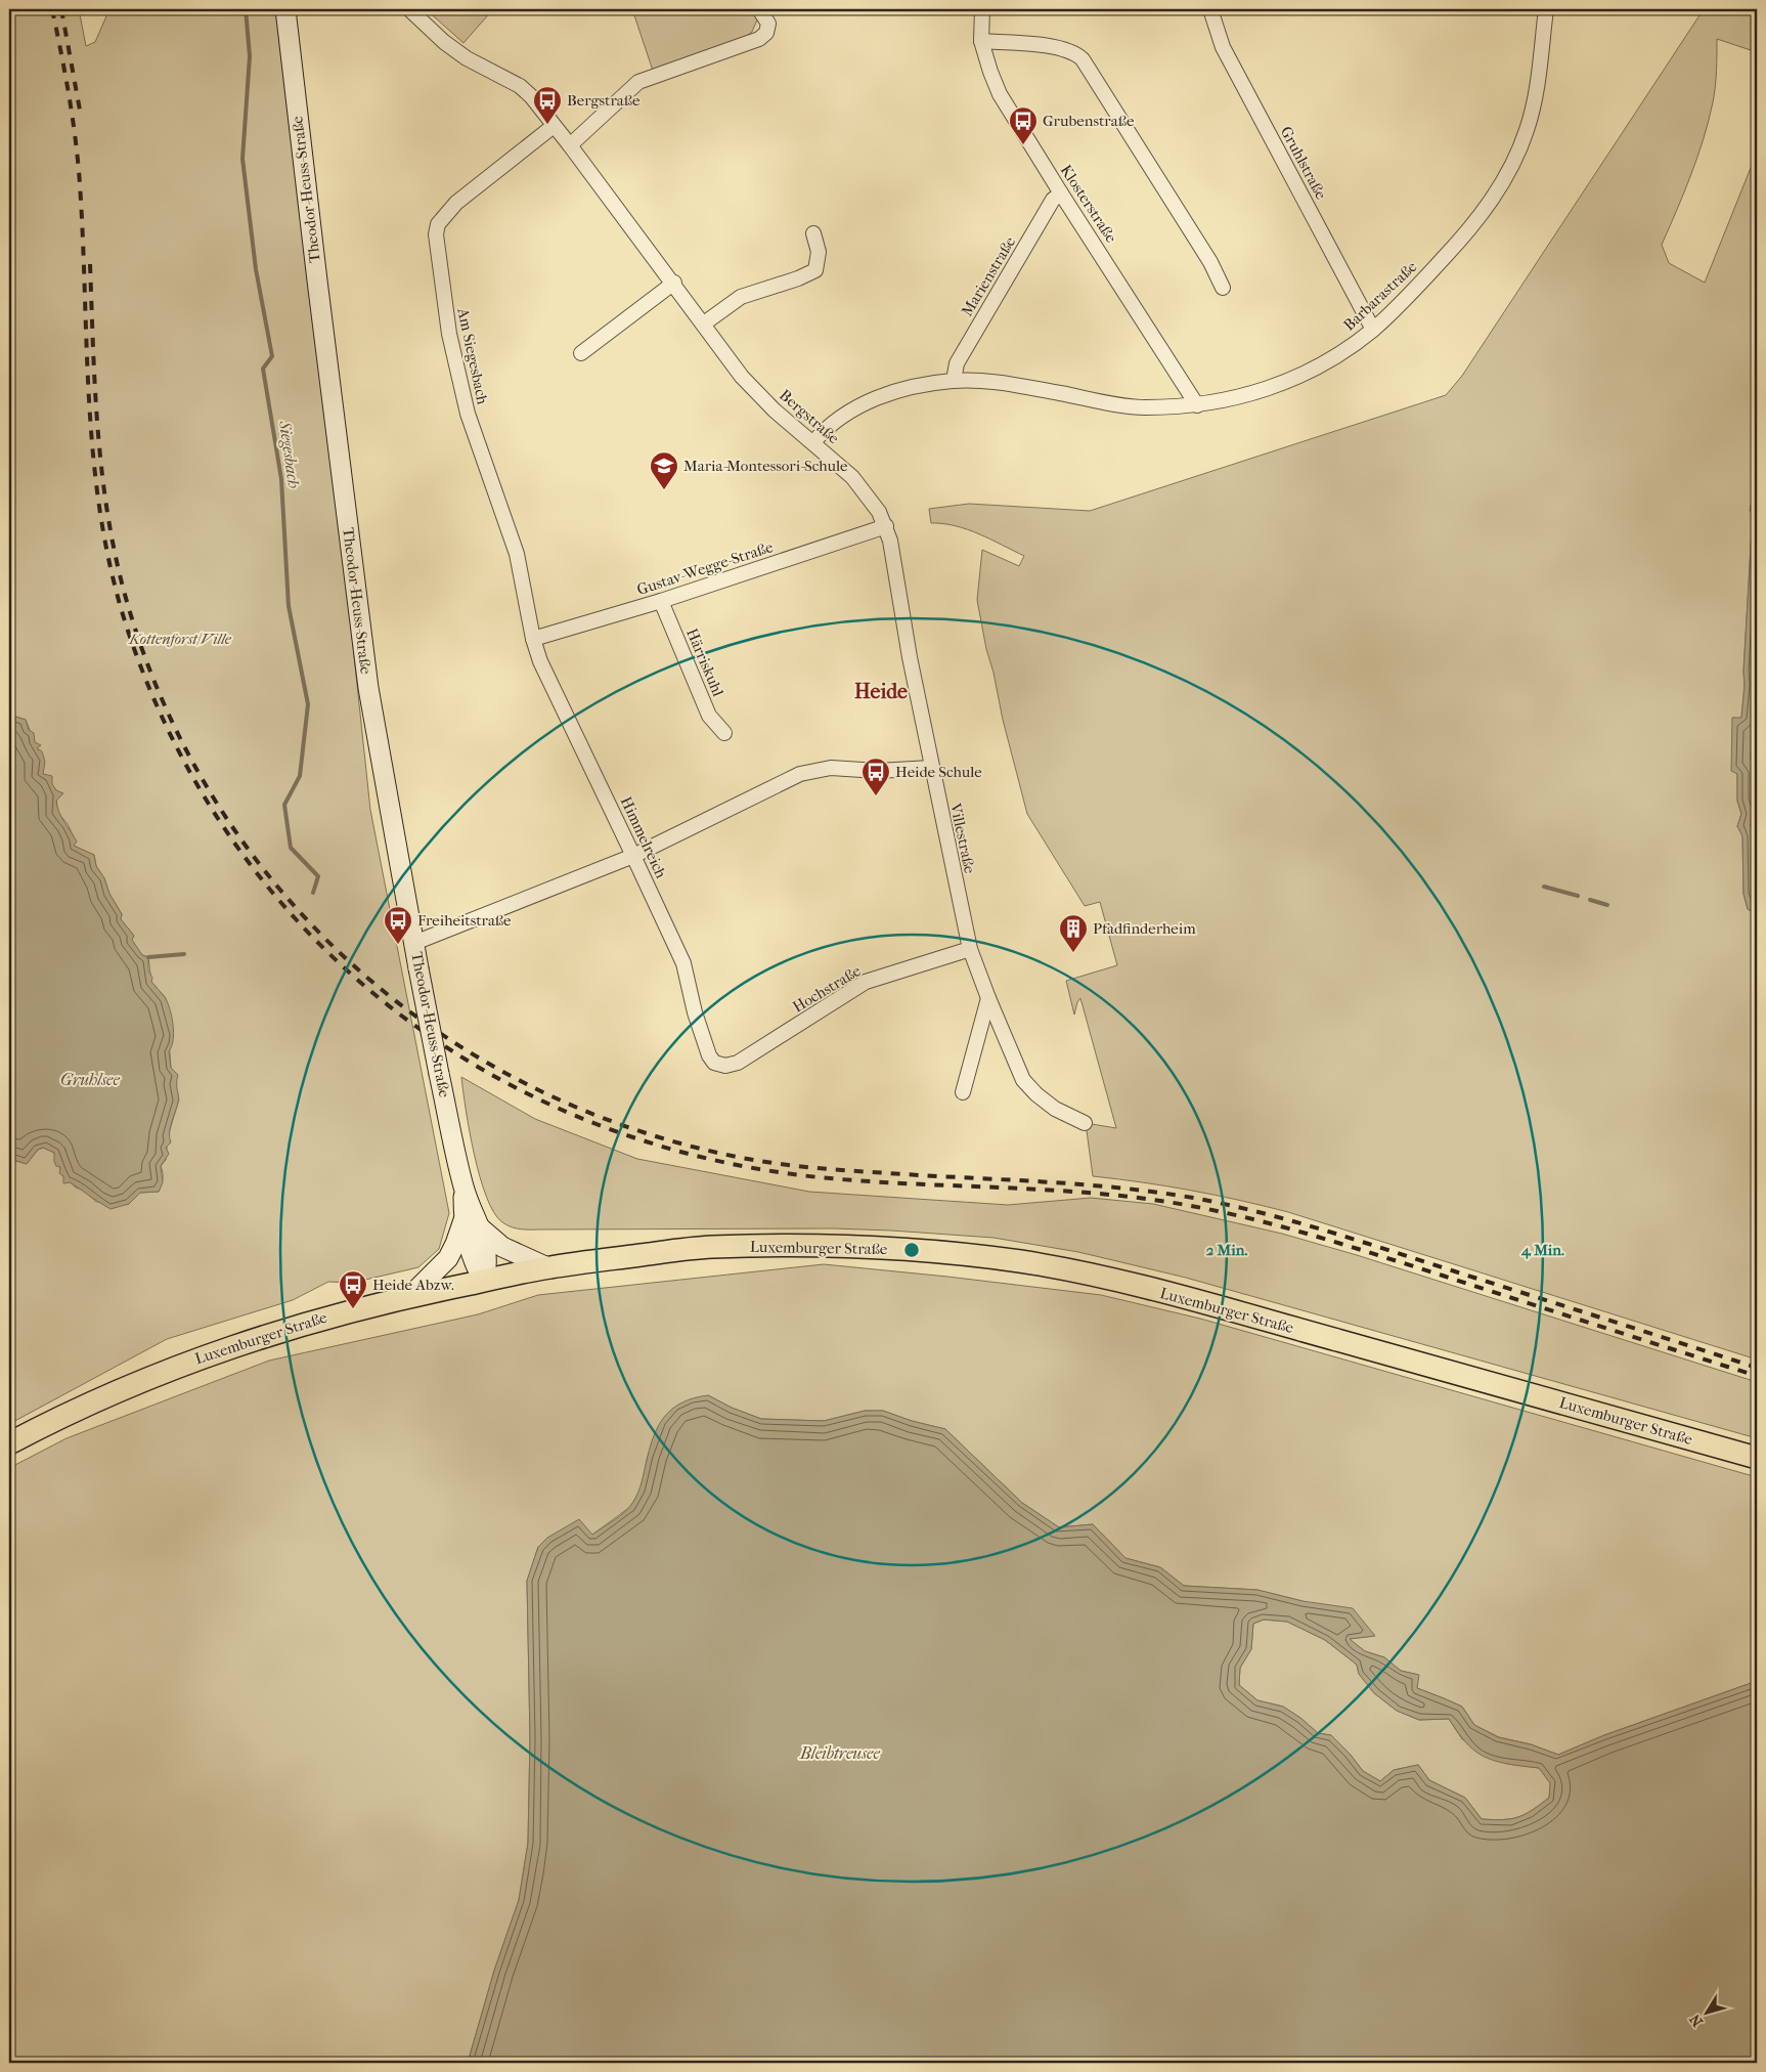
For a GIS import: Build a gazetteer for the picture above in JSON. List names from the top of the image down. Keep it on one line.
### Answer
{"streets":{"main road":["Theodor-Heuss-Straße","Luxemburger Straße"],"street":["Gruhlstraße","Klosterstraße","Marienstraße","Barbarastraße","Am Siegesbach","Bergstraße","Gustav-Wegge-Straße","Härriskuhl","Himmelreich","Villestraße","Hochstraße"]},"crossings":[["Gruhlstraße","Barbarastraße"],["Theodor-Heuss-Straße","Luxemburger Straße"],["Klosterstraße","Marienstraße"],["Klosterstraße","Barbarastraße"],["Marienstraße","Barbarastraße"],["Barbarastraße","Bergstraße"],["Am Siegesbach","Bergstraße"],["Am Siegesbach","Gustav-Wegge-Straße"],["Am Siegesbach","Himmelreich"],["Bergstraße","Gustav-Wegge-Straße"],["Bergstraße","Villestraße"],["Gustav-Wegge-Straße","Härriskuhl"],["Gustav-Wegge-Straße","Himmelreich"],["Gustav-Wegge-Straße","Villestraße"],["Himmelreich","Hochstraße"],["Villestraße","Hochstraße"]],"districts":["Heide"],"water":["Siegesbach","Gruhlsee","Bleibtreusee"],"parks":["Kottenforst/Ville"],"places":{"bus stop":["Bergstraße","Grubenstraße","Heide Schule","Freiheitstraße","Heide Abzw."],"school or university":["Maria-Montessori-Schule"],"building":["Pfadfinderheim"]},"north":"bottom left","rings":["2 Min.","4 Min."]}
